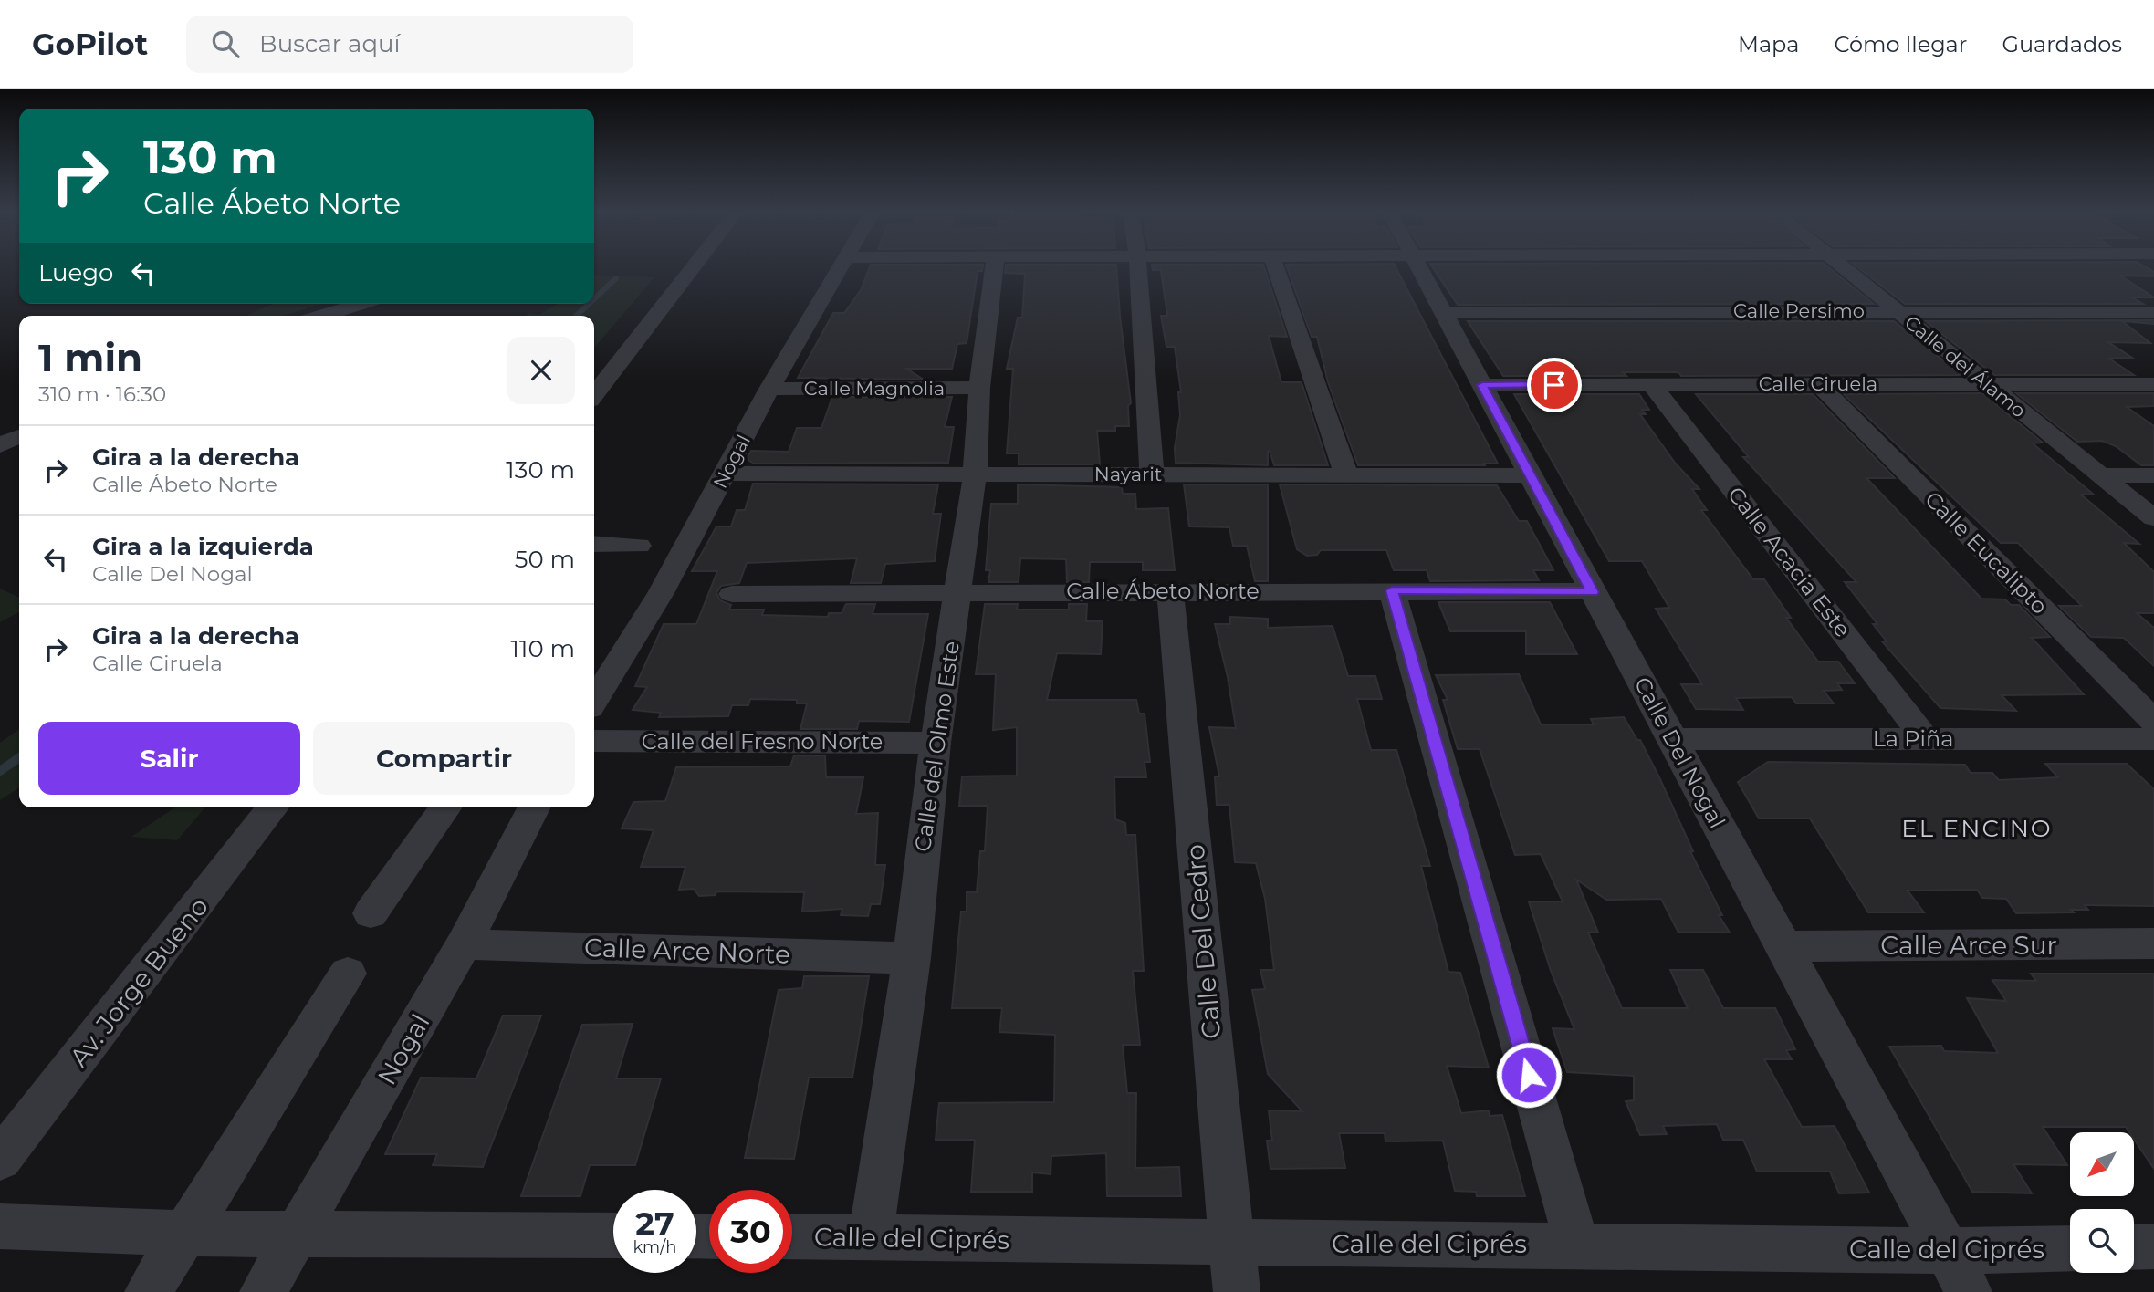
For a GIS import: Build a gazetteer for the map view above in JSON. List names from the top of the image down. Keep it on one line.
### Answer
{"streets":{"street":["Calle Persimo","Calle del Álamo","Calle Ciruela","Calle Magnolia","Nogal","Nayarit","Calle Eucalipto","Calle Acacia Este","Calle Ábeto Norte","La Piña","Calle del Fresno Norte","Calle del Olmo Este","Calle Del Nogal","Calle Del Cedro","Calle Arce Sur","Calle Arce Norte","Av. Jorge Bueno","Calle del Ciprés"]},"crossings":[["Calle Persimo","Calle del Álamo"],["Calle Persimo","Calle Del Nogal"],["Calle del Álamo","Calle Ciruela"],["Calle Ciruela","Calle Eucalipto"],["Calle Ciruela","Calle Acacia Este"],["Calle Ciruela","Calle Del Nogal"],["Calle Magnolia","Nogal"],["Calle Magnolia","Calle del Olmo Este"],["Nogal","Nayarit"],["Nogal","Calle Arce Norte"],["Nayarit","Calle del Olmo Este"],["Nayarit","Calle Del Nogal"],["Calle Acacia Este","La Piña"],["Calle Ábeto Norte","Calle del Olmo Este"],["Calle Ábeto Norte","Calle Del Nogal"],["Calle Ábeto Norte","Calle Del Cedro"],["La Piña","Calle Del Nogal"],["Calle del Fresno Norte","Calle del Olmo Este"],["Calle del Olmo Este","Calle Arce Norte"],["Calle del Olmo Este","Calle del Ciprés"],["Calle Del Nogal","Calle Arce Sur"],["Calle Del Nogal","Calle del Ciprés"],["Calle Del Cedro","Calle del Ciprés"]],"districts":["EL ENCINO"],"north":"bottom left","page":{"header":"GoPilot","search":"Buscar aquí","nav":["Mapa","Cómo llegar","Guardados"],"turn":["130 m","Calle Ábeto Norte"],"then":"Luego","heading":["1 min","310 m · 16:30"],"list":[{"name":"Gira a la derecha","note":"Calle Ábeto Norte","value":"130 m"},{"name":"Gira a la izquierda","note":"Calle Del Nogal","value":"50 m"},{"name":"Gira a la derecha","note":"Calle Ciruela","value":"110 m"}],"buttons":["Salir","Compartir"],"speed":"27 km/h","limit":"30"}}
